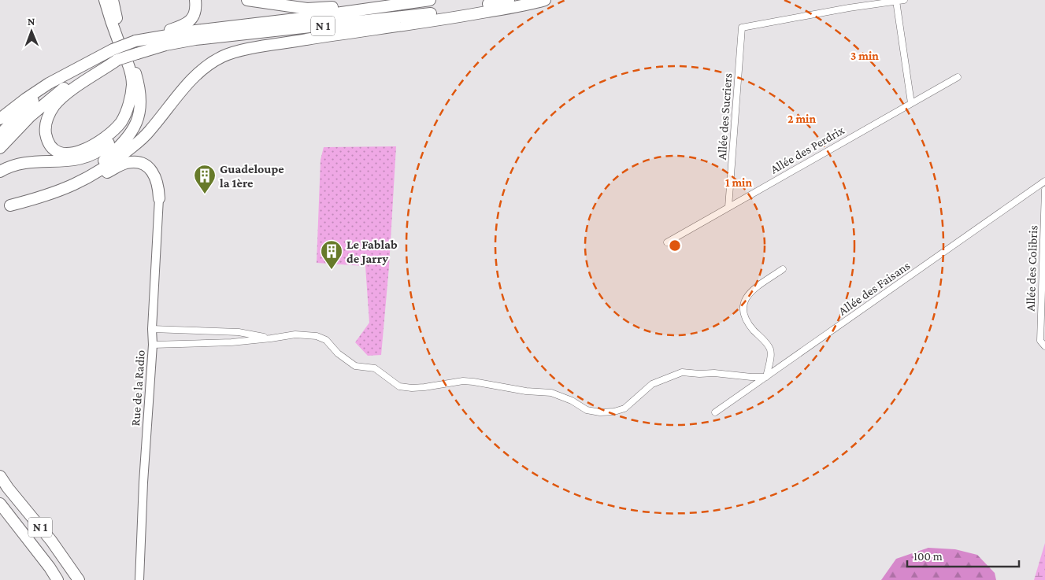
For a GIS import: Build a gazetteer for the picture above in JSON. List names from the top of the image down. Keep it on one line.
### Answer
{"streets":{"highway":["N 1"],"street":["Allée des Sucriers","Allée des Perdrix","Allée des Colibris","Allée des Faisans","Rue de la Radio"]},"crossings":[["Allée des Sucriers","Allée des Perdrix"]],"places":{"building":["Guadeloupe la 1ère","Le Fablab de Jarry"]},"scale_bar":"100 m","north":"top","rings":["3 min","2 min","1 min"]}
